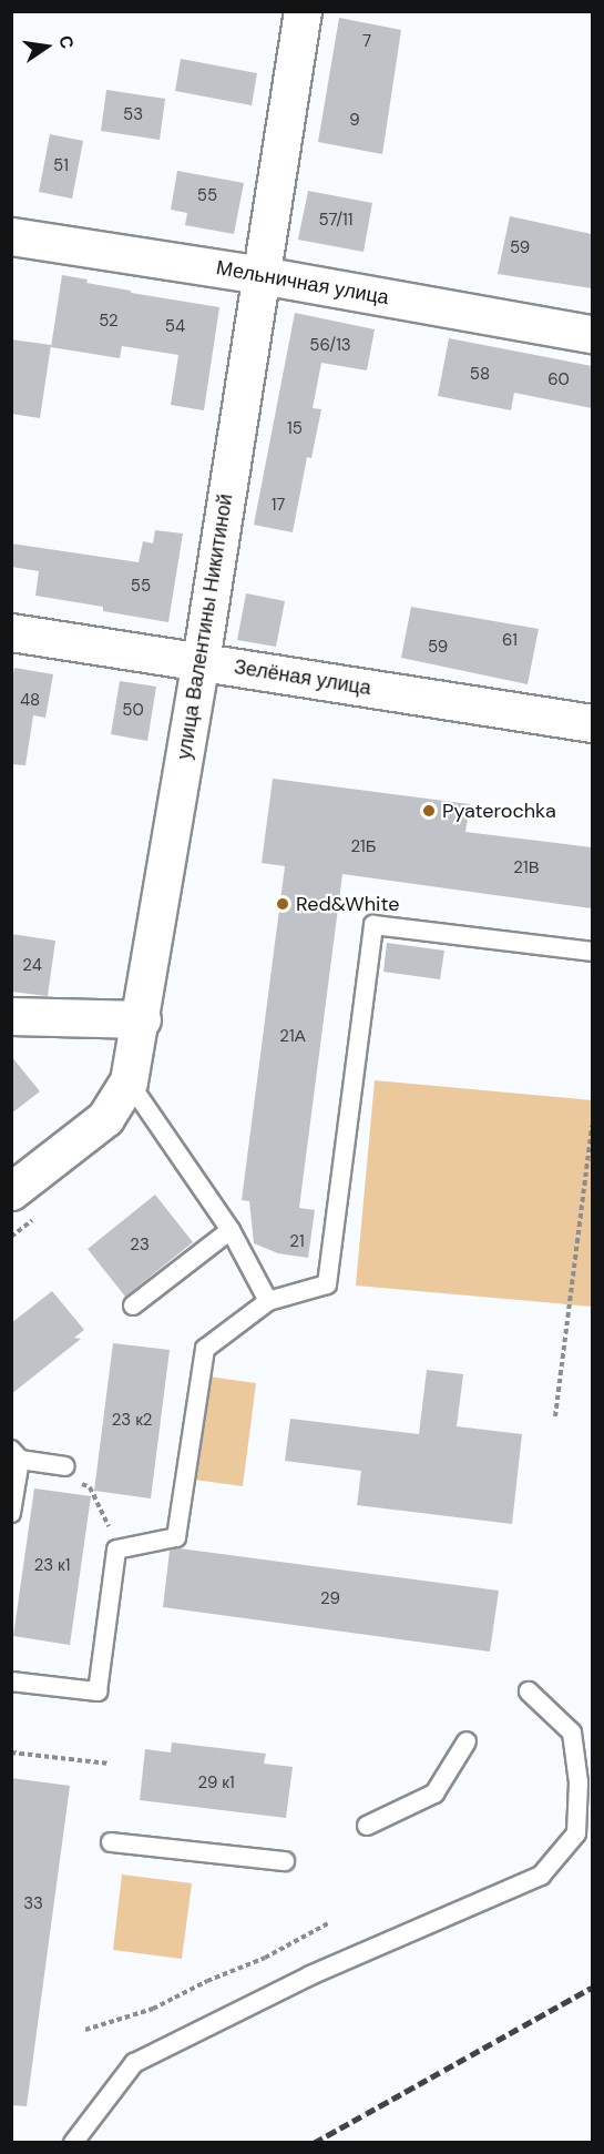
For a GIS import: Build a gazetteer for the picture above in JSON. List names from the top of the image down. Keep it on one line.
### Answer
{"streets":{"street":["Мельничная улица","улица Валентины Никитиной","Зелёная улица"]},"crossings":[["Мельничная улица","улица Валентины Никитиной"],["улица Валентины Никитиной","Зелёная улица"]],"places":["Pyaterochka","Red&White"],"house_numbers":["7","53","9","51","55","57/11","59","52","54","56/13","58","60","15","17","55","61","59","48","50","21Б","21В","24","21А","21","23","23 к2","23 к1","29","29 к1","33"],"north":"right"}
